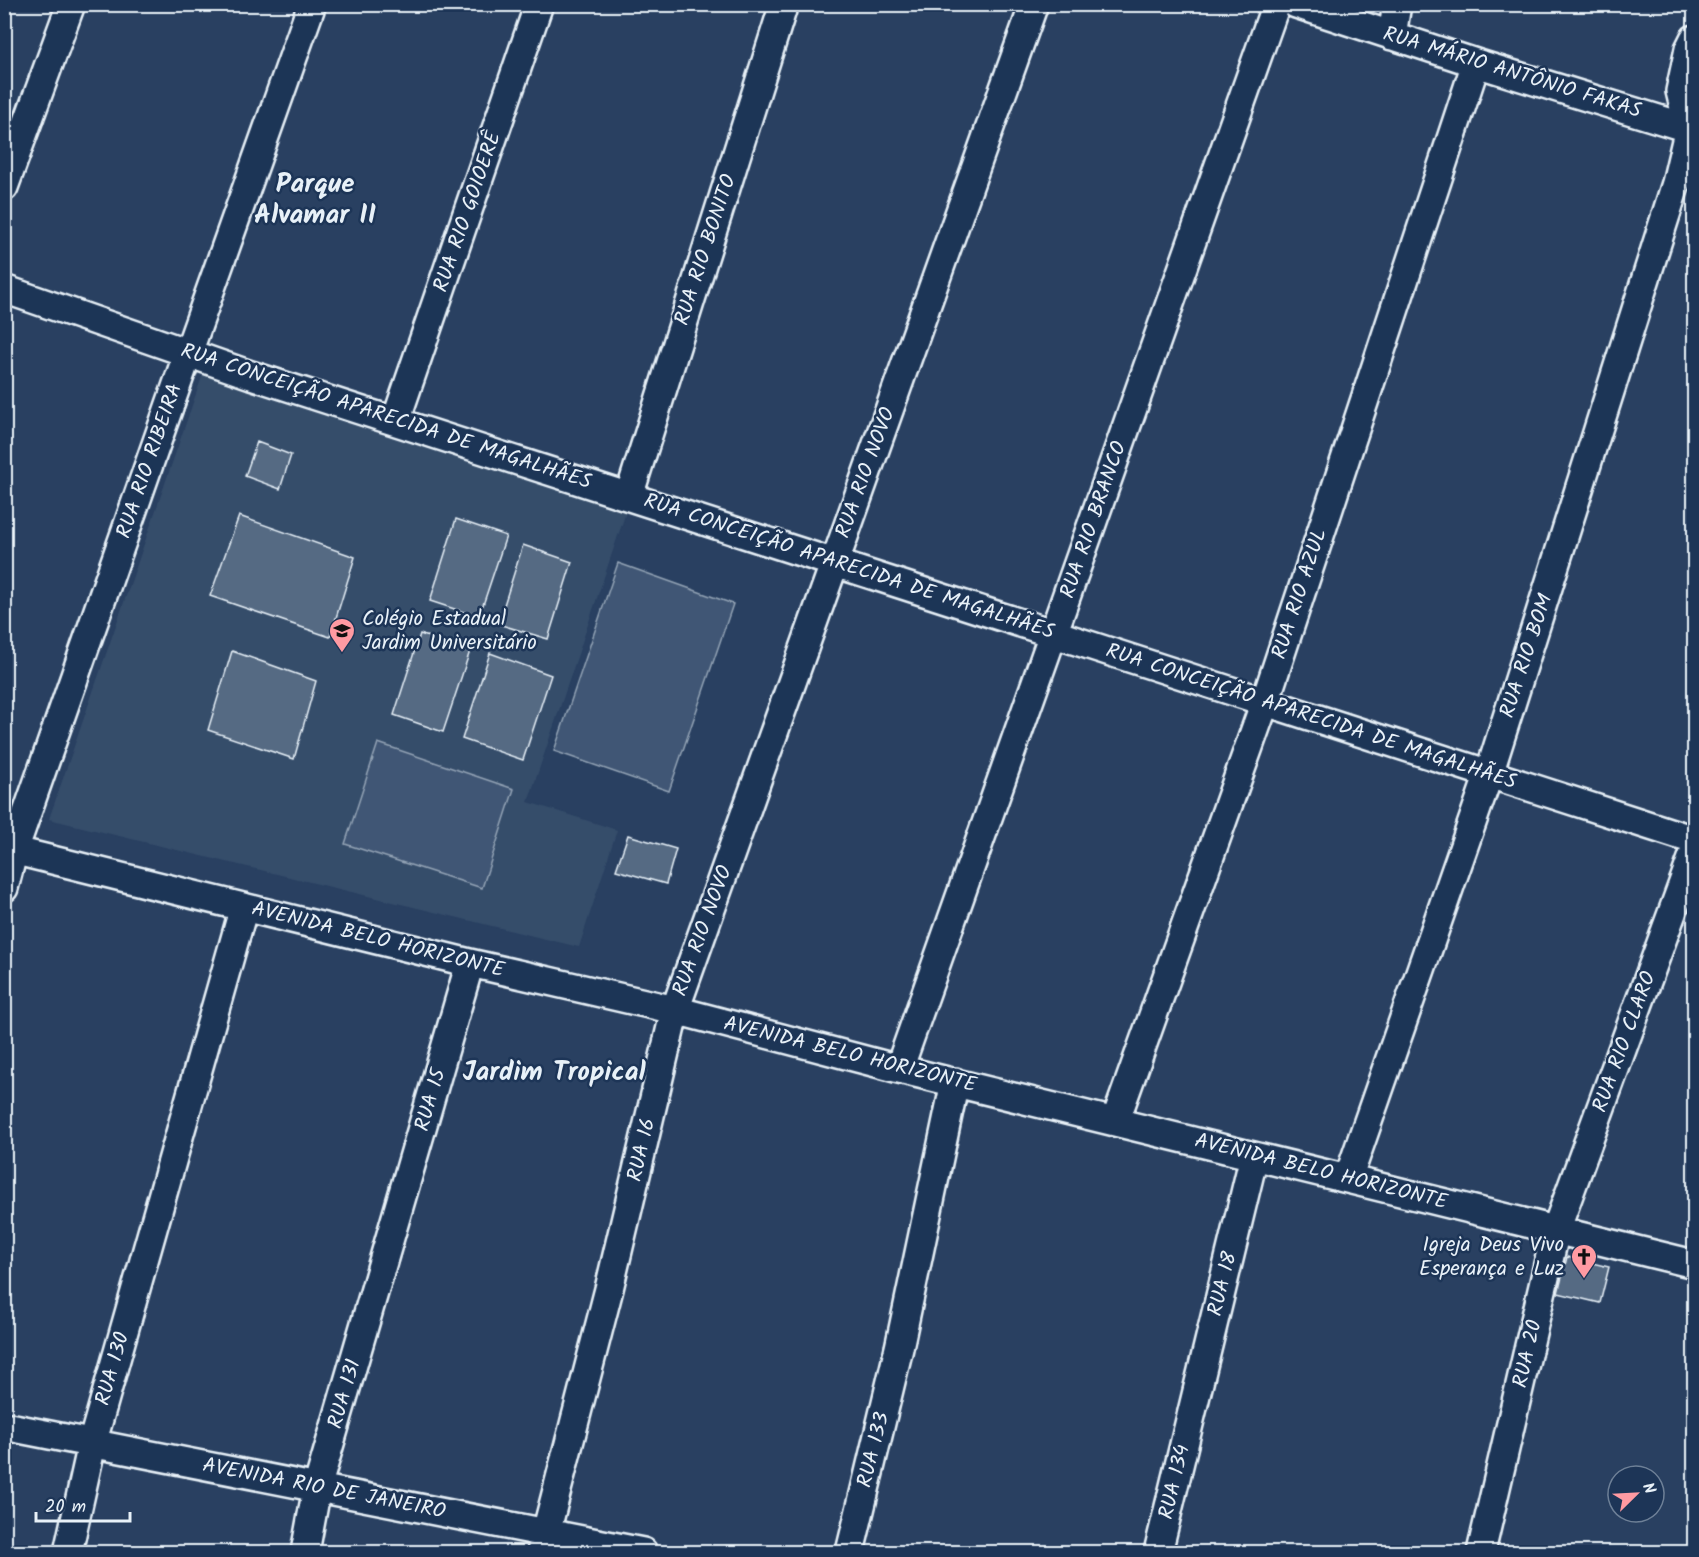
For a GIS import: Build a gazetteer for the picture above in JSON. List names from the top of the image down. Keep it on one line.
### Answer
{"streets":{"street":["RUA MÁRIO ANTÔNIO FAKAS","RUA RIO GOIOERÊ","RUA RIO BONITO","RUA CONCEIÇÃO APARECIDA DE MAGALHÃES","RUA RIO RIBEIRA","RUA RIO NOVO","RUA RIO BRANCO","RUA RIO AZUL","RUA RIO BOM","AVENIDA BELO HORIZONTE","RUA RIO CLARO","RUA 15","RUA 16","RUA 18","RUA 20","RUA 130","RUA 131","RUA 133","RUA 134","AVENIDA RIO DE JANEIRO"]},"crossings":[["RUA MÁRIO ANTÔNIO FAKAS","RUA RIO AZUL"],["RUA MÁRIO ANTÔNIO FAKAS","RUA RIO BOM"],["RUA RIO GOIOERÊ","RUA CONCEIÇÃO APARECIDA DE MAGALHÃES"],["RUA RIO BONITO","RUA CONCEIÇÃO APARECIDA DE MAGALHÃES"],["RUA CONCEIÇÃO APARECIDA DE MAGALHÃES","RUA RIO RIBEIRA"],["RUA CONCEIÇÃO APARECIDA DE MAGALHÃES","RUA RIO NOVO"],["RUA CONCEIÇÃO APARECIDA DE MAGALHÃES","RUA RIO BRANCO"],["RUA CONCEIÇÃO APARECIDA DE MAGALHÃES","RUA RIO AZUL"],["RUA CONCEIÇÃO APARECIDA DE MAGALHÃES","RUA RIO BOM"],["RUA RIO RIBEIRA","AVENIDA BELO HORIZONTE"],["RUA RIO NOVO","AVENIDA BELO HORIZONTE"],["RUA RIO NOVO","RUA 16"],["RUA RIO BRANCO","AVENIDA BELO HORIZONTE"],["RUA RIO AZUL","AVENIDA BELO HORIZONTE"],["RUA RIO BOM","AVENIDA BELO HORIZONTE"],["AVENIDA BELO HORIZONTE","RUA RIO CLARO"],["AVENIDA BELO HORIZONTE","RUA 15"],["AVENIDA BELO HORIZONTE","RUA 16"],["AVENIDA BELO HORIZONTE","RUA 18"],["AVENIDA BELO HORIZONTE","RUA 20"],["AVENIDA BELO HORIZONTE","RUA 130"],["AVENIDA BELO HORIZONTE","RUA 133"],["RUA RIO CLARO","RUA 20"],["RUA 15","RUA 131"],["RUA 16","AVENIDA RIO DE JANEIRO"],["RUA 18","RUA 134"],["RUA 130","AVENIDA RIO DE JANEIRO"],["RUA 131","AVENIDA RIO DE JANEIRO"]],"districts":["Parque Alvamar II","Jardim Tropical"],"places":{"school or university":["Colégio Estadual Jardim Universitário"],"church":["Igreja Deus Vivo Esperança e Luz"]},"scale_bar":"20 m","north":"top right"}
